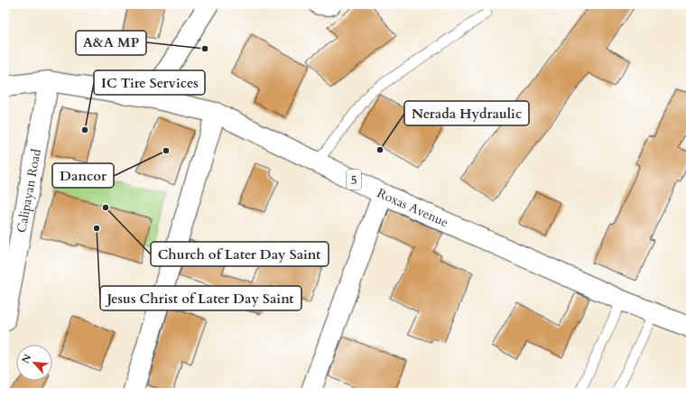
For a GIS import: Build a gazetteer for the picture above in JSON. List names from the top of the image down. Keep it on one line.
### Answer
{"streets":{"main road":["5","Calipayan Road","Roxas Avenue"]},"crossings":[["Calipayan Road","Roxas Avenue"]],"places":["A&A MP","IC Tire Services","Nerada Hydraulic","Dancor","Church of Later Day Saint","Jesus Christ of Later Day Saint"],"north":"top left"}
